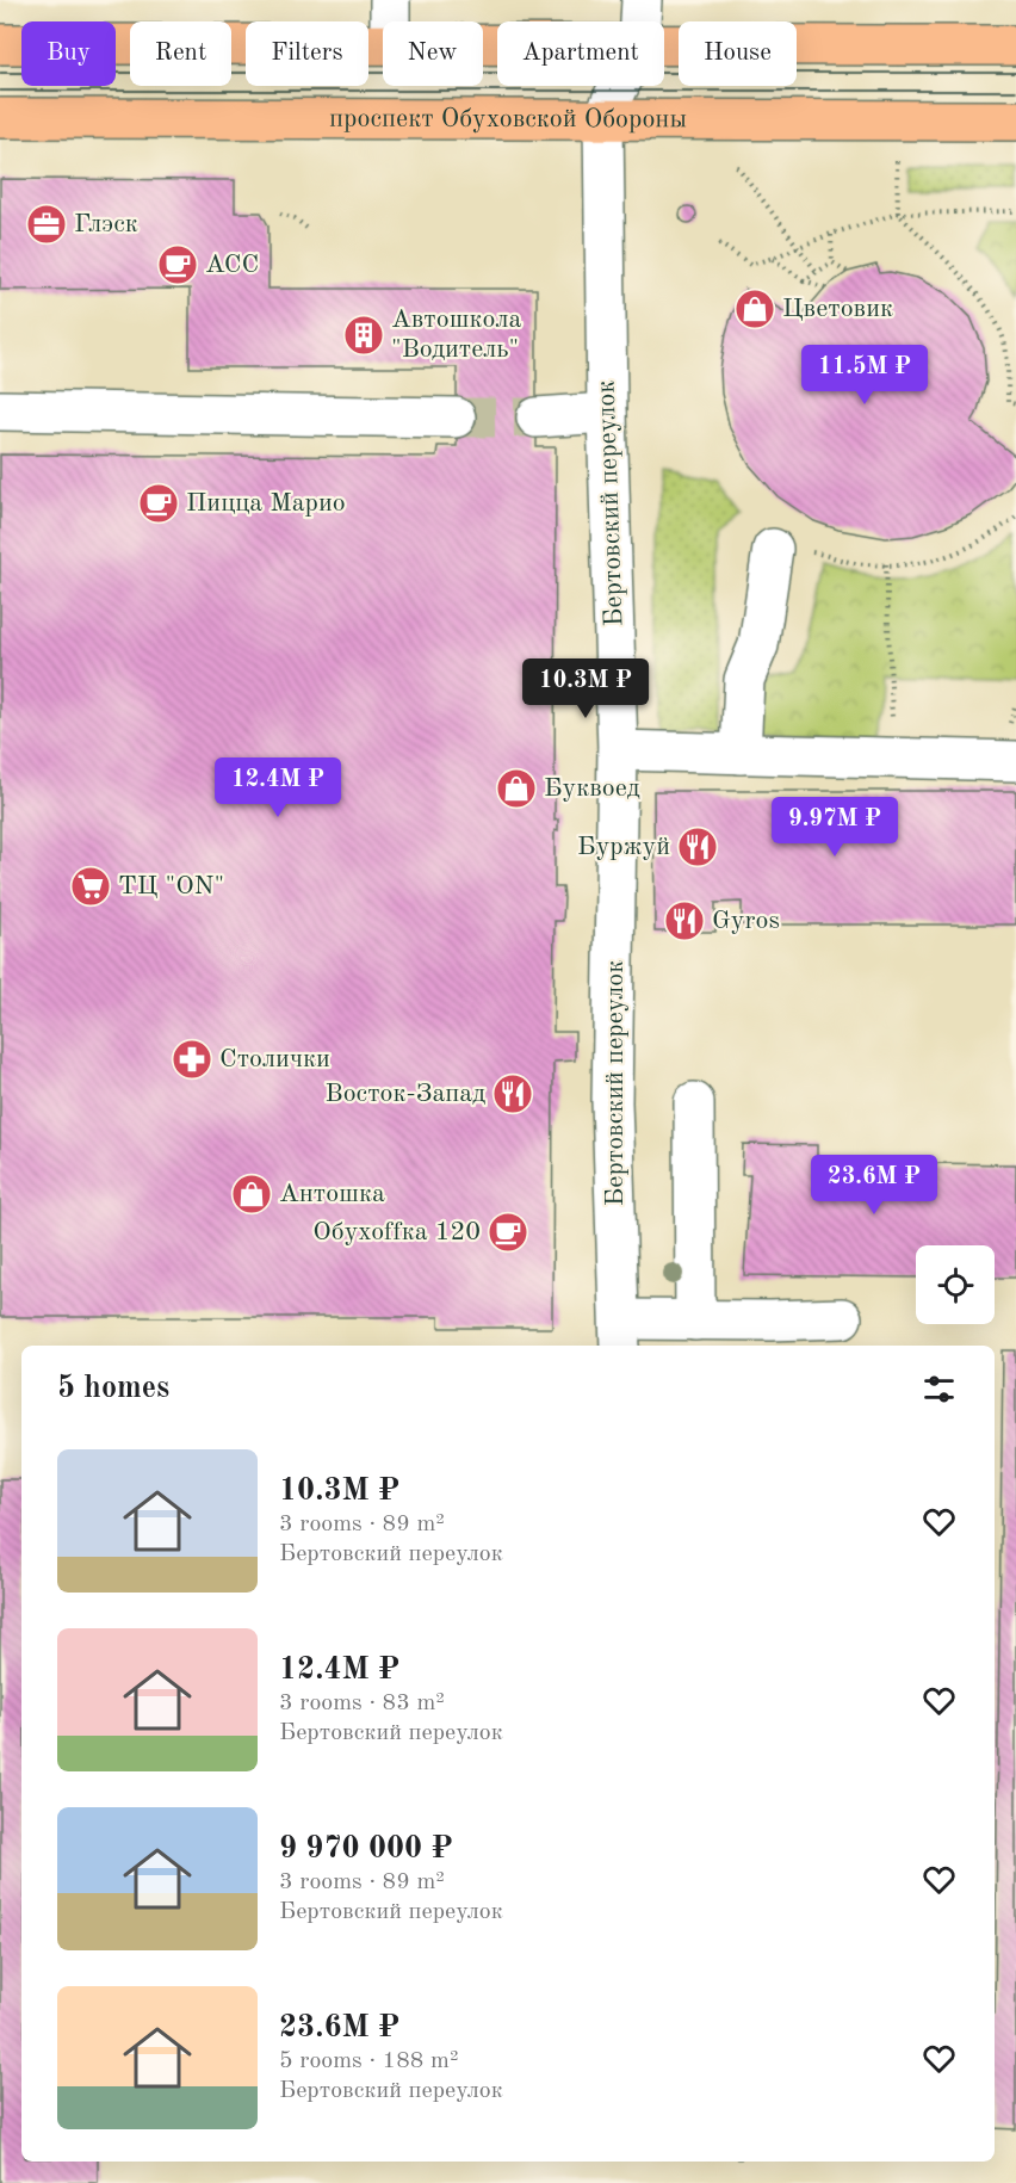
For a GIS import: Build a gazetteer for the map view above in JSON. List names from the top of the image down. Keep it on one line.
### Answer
{"streets":{"main road":["проспект Обуховской Обороны"],"street":["Бертовский переулок"]},"crossings":[["проспект Обуховской Обороны","Бертовский переулок"]],"places":{"office":["Глэск"],"cafe":["АСС","Пицца Марио","Обухоffка 120"],"shop":["Цветовик","Буквоед","Антошка"],"building":["Автошкола \"Водитель\""],"restaurant":["Буржуй","Gyros","Восток-Запад"],"supermarket":["ТЦ \"ON\""],"pharmacy":["Столички"]},"page":{"chip":["Buy","Rent","Filters","New","Apartment","House"],"price":["11.5M ₽","10.3M ₽","12.4M ₽","9.97M ₽","23.6M ₽"],"heading":"5 homes","list":[{"name":"10.3M ₽","note":"3 rooms · 89 m² · Бертовский переулок"},{"name":"12.4M ₽","note":"3 rooms · 83 m² · Бертовский переулок"},{"name":"9 970 000 ₽","note":"3 rooms · 89 m² · Бертовский переулок"},{"name":"23.6M ₽","note":"5 rooms · 188 m² · Бертовский переулок"}]}}
